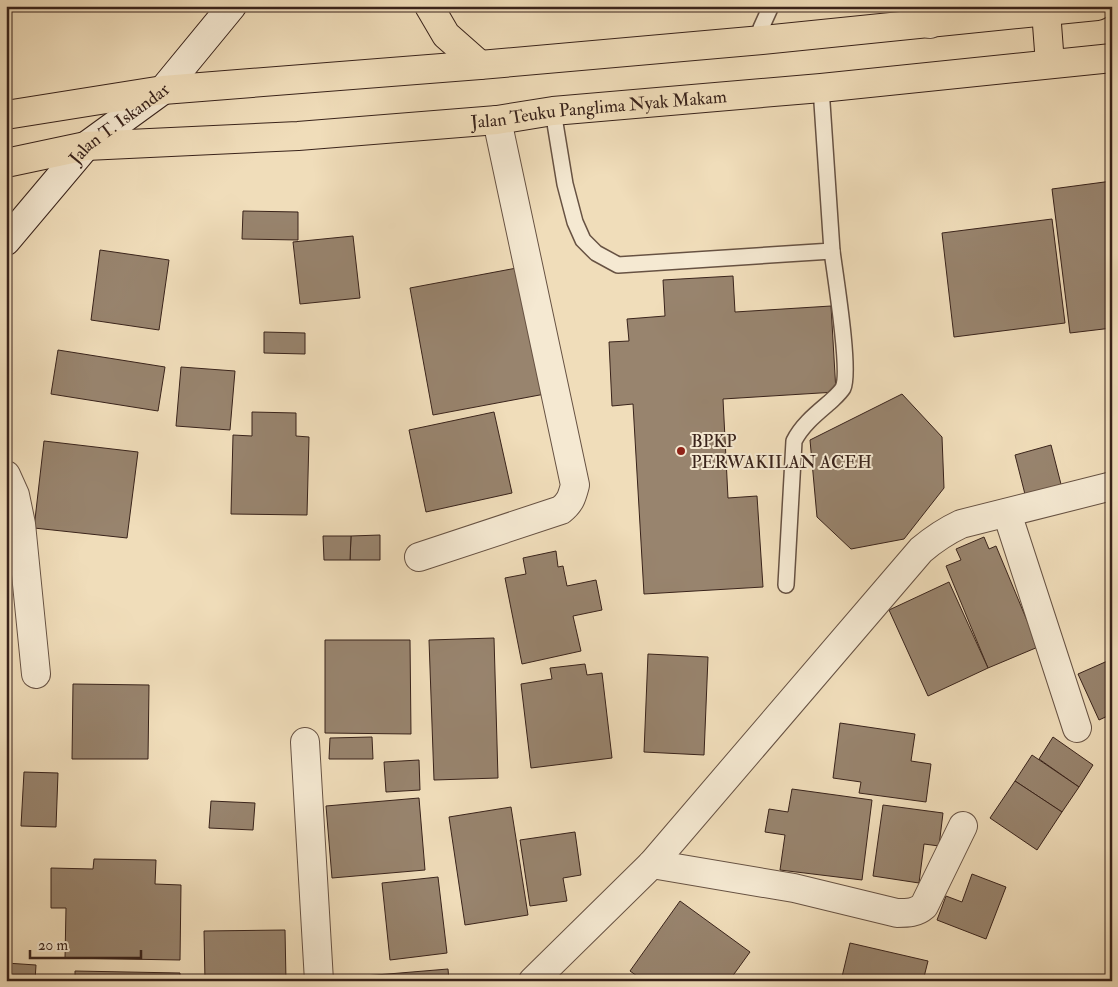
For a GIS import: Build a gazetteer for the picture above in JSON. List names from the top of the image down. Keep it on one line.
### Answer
{"streets":{"main road":["Jalan Teuku Panglima Nyak Makam"],"street":["Jalan T. Iskandar"]},"crossings":[["Jalan Teuku Panglima Nyak Makam","Jalan T. Iskandar"]],"places":["BPKP PERWAKILAN ACEH"],"scale_bar":"20 m"}
